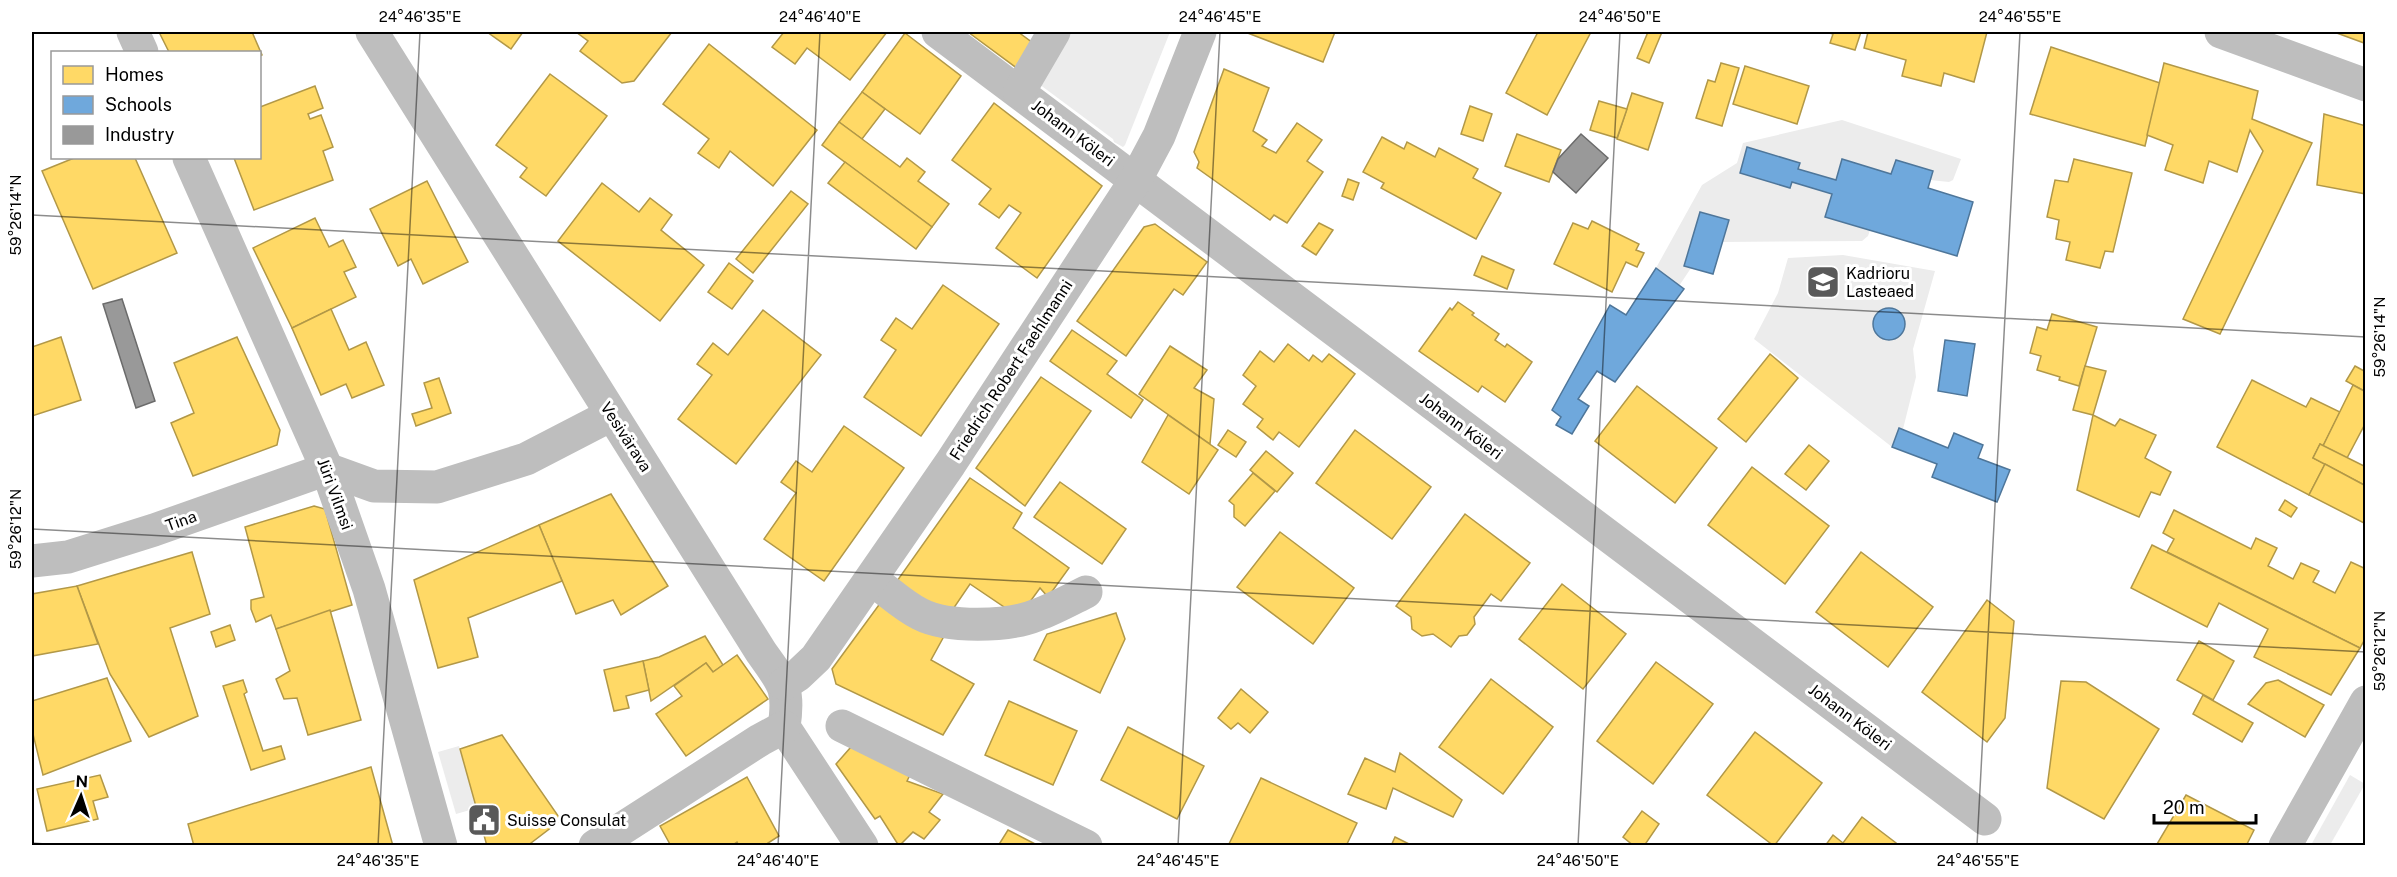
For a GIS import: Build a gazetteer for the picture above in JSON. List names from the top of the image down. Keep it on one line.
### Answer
{"streets":{"street":["Johann Köleri","Friedrich Robert Faehlmanni","Vesivärava","Jüri Vilmsi","Tina"]},"crossings":[["Johann Köleri","Friedrich Robert Faehlmanni"],["Friedrich Robert Faehlmanni","Vesivärava"],["Jüri Vilmsi","Tina"]],"places":{"school or university":["Kadrioru Lasteaed"],"public building":["Suisse Consulat"]},"legend":["Homes","Schools","Industry"],"scale_bar":"20 m","north":"top","coordinates":["24°46'35\"E","24°46'40\"E","24°46'45\"E","24°46'50\"E","24°46'55\"E","59°26'14\"N","59°26'12\"N"]}
